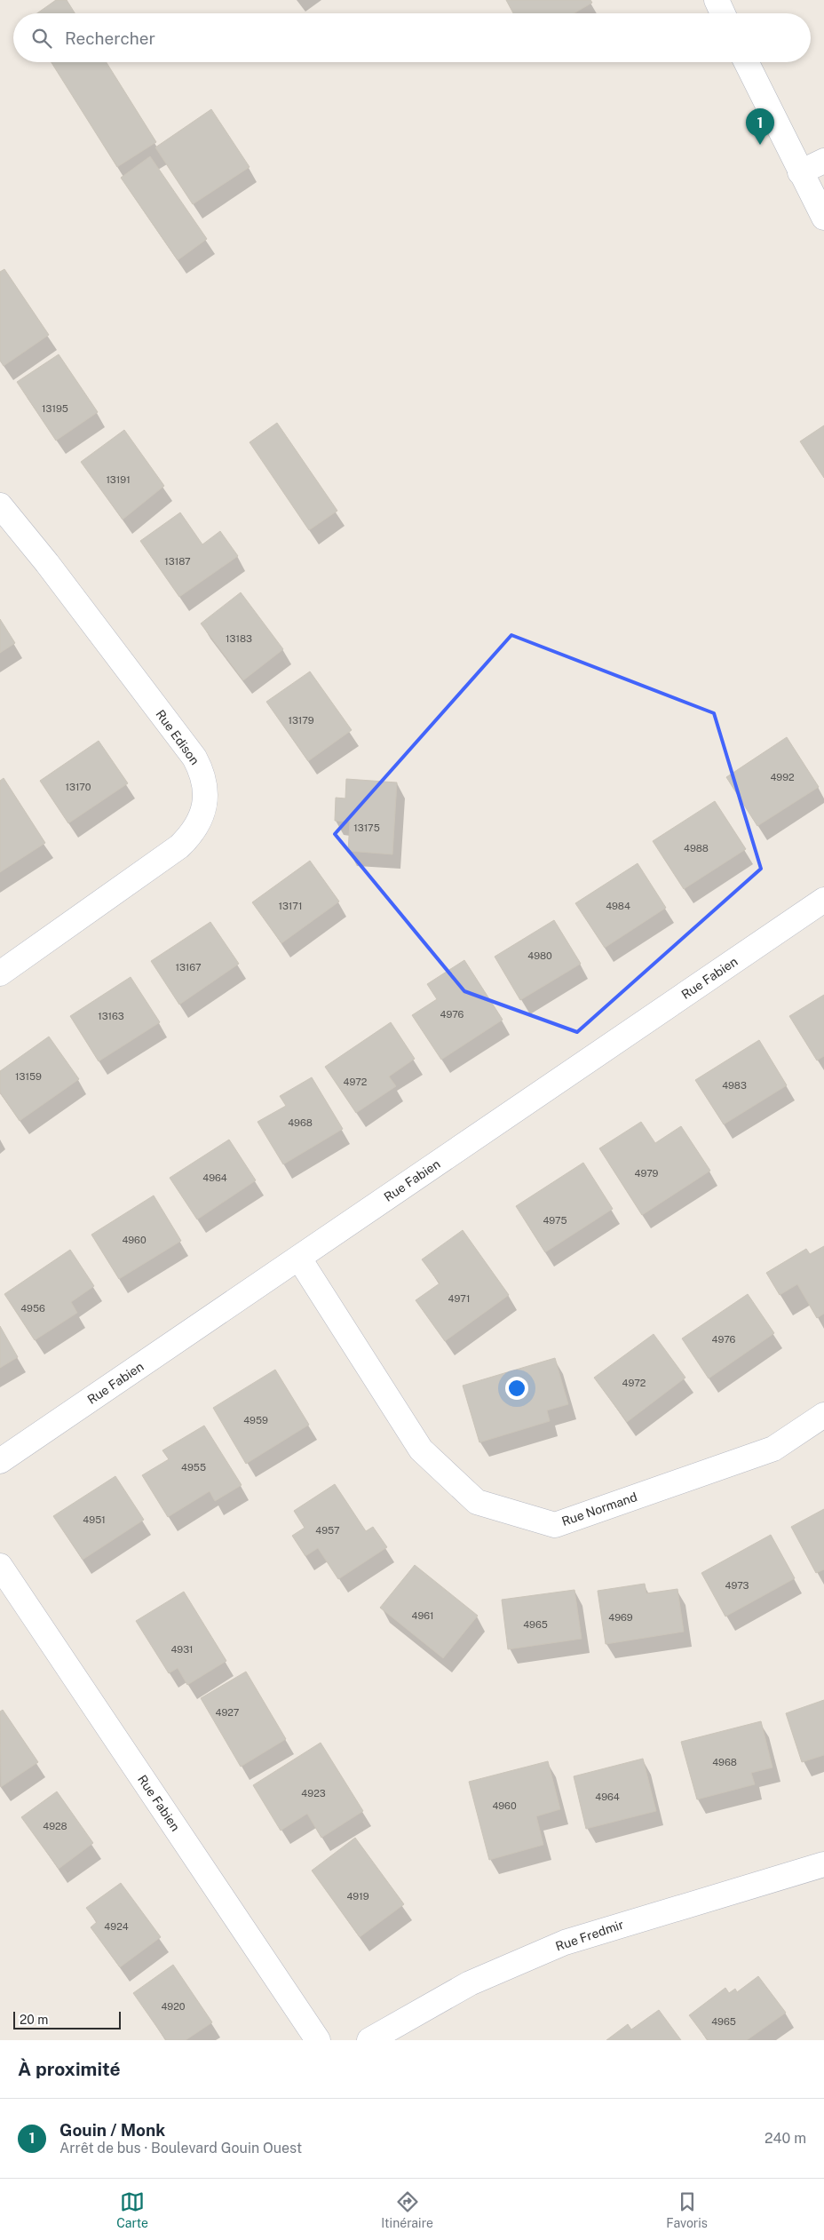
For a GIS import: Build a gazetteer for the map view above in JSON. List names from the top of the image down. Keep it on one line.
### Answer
{"streets":{"street":["Rue Edison","Rue Fabien","Rue Normand","Rue Fredmir"]},"crossings":[["Rue Fabien","Rue Normand"]],"house_numbers":["13195","13191","13187","13183","13179","4992","13170","13175","4988","13171","4984","4980","13167","4976","13163","13159","4972","4983","4968","4979","4964","4975","4960","4971","4956","4976","4972","4959","4955","4951","4957","4973","4961","4969","4965","4931","4927","4968","4923","4964","4960","4928","4919","4924","4920","4965"],"scale_bar":"20 m","page":{"search":"Rechercher","pins":"1","scale":"20 m","heading":"À proximité","list":[{"mark":"1","name":"Gouin / Monk","note":"Arrêt de bus · Boulevard Gouin Ouest","value":"240 m"}],"nav":["Carte","Itinéraire","Favoris"]}}
